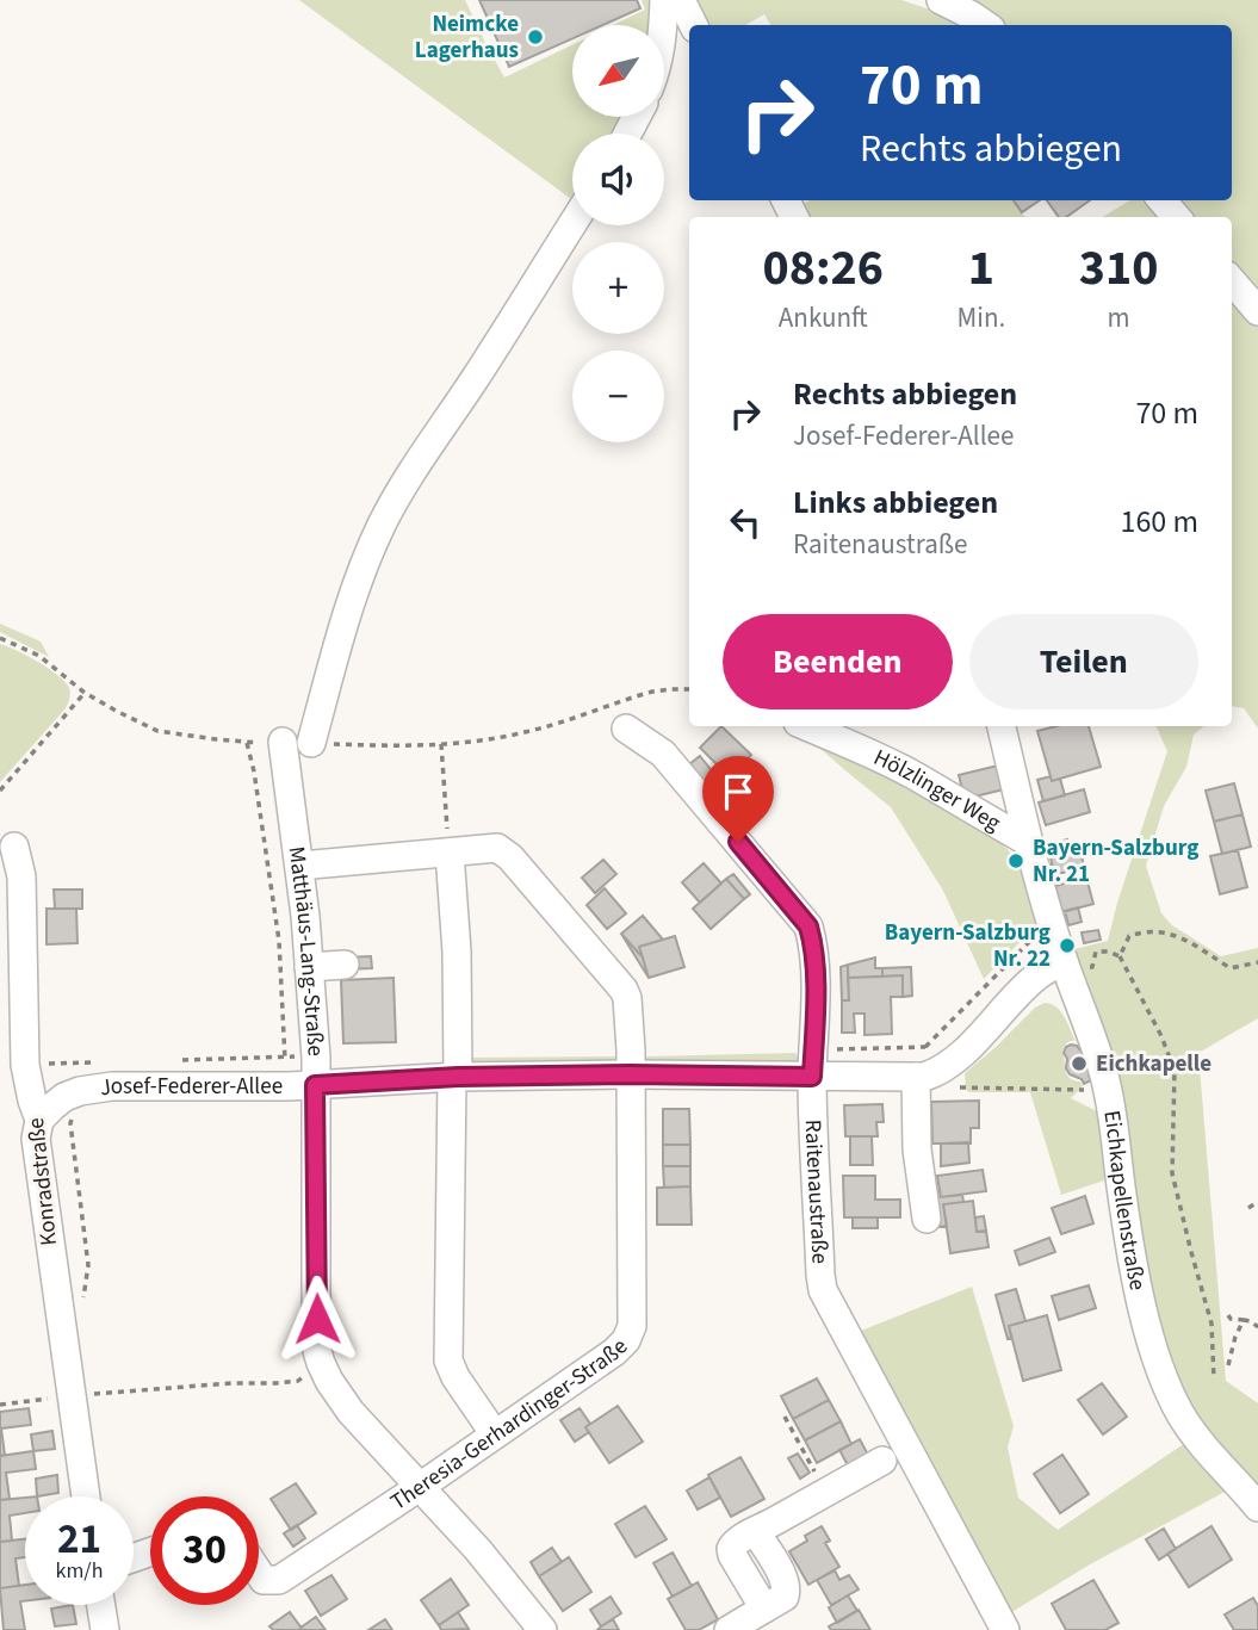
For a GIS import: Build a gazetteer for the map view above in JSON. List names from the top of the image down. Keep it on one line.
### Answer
{"streets":{"street":["Hölzlinger Weg","Matthäus-Lang-Straße","Josef-Federer-Allee","Konradstraße","Raitenaustraße","Eichkapellenstraße","Theresia-Gerhardinger-Straße"]},"crossings":[["Hölzlinger Weg","Eichkapellenstraße"],["Matthäus-Lang-Straße","Josef-Federer-Allee"],["Matthäus-Lang-Straße","Theresia-Gerhardinger-Straße"],["Josef-Federer-Allee","Konradstraße"],["Josef-Federer-Allee","Raitenaustraße"],["Josef-Federer-Allee","Theresia-Gerhardinger-Straße"]],"places":["Neimcke Lagerhaus","Bayern-Salzburg Nr. 21","Bayern-Salzburg Nr. 22","Eichkapelle"],"north":"bottom left","page":{"map_buttons":["+","−"],"turn":["70 m","Rechts abbiegen"],"eta":["08:26","Ankunft","1","Min.","310","m"],"list":[{"name":"Rechts abbiegen","note":"Josef-Federer-Allee","value":"70 m"},{"name":"Links abbiegen","note":"Raitenaustraße","value":"160 m"}],"buttons":["Beenden","Teilen"],"speed":"21 km/h","limit":"30"}}
